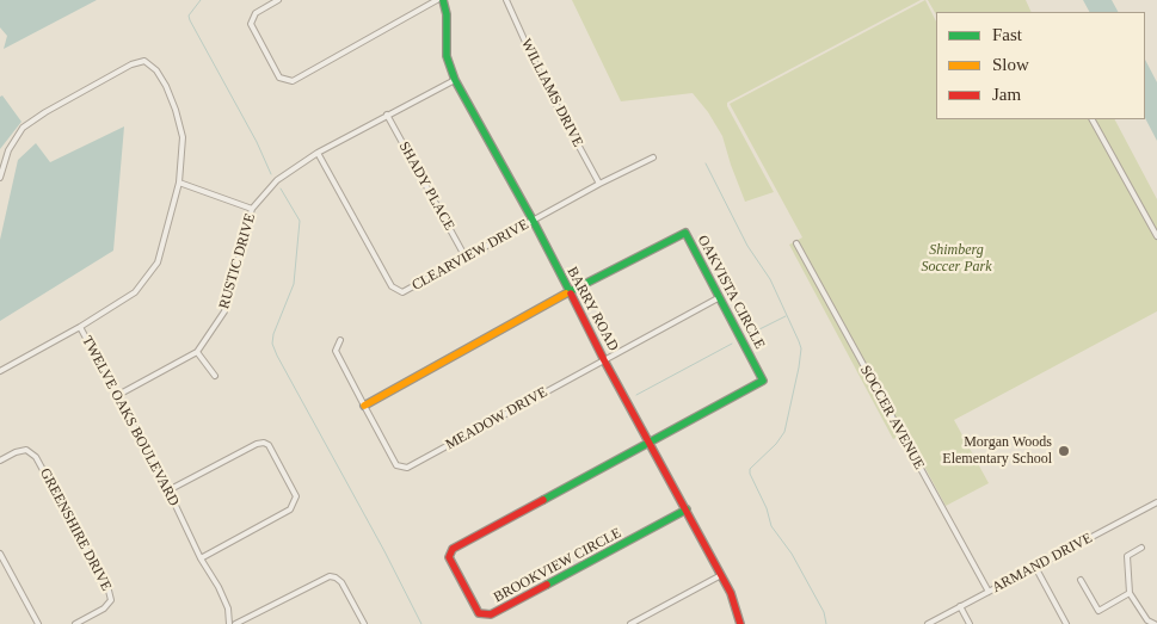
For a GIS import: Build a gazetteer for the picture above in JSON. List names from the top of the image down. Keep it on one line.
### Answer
{"streets":{"street":["WILLIAMS DRIVE","SHADY PLACE","CLEARVIEW DRIVE","RUSTIC DRIVE","OAKVISTA CIRCLE","BARRY ROAD","SOCCER AVENUE","MEADOW DRIVE","TWELVE OAKS BOULEVARD","GREENSHIRE DRIVE","ARMAND DRIVE","BROOKVIEW CIRCLE"]},"crossings":[["WILLIAMS DRIVE","CLEARVIEW DRIVE"],["SHADY PLACE","CLEARVIEW DRIVE"],["SHADY PLACE","RUSTIC DRIVE"],["CLEARVIEW DRIVE","RUSTIC DRIVE"],["CLEARVIEW DRIVE","BARRY ROAD"],["RUSTIC DRIVE","BARRY ROAD"],["RUSTIC DRIVE","TWELVE OAKS BOULEVARD"],["OAKVISTA CIRCLE","BARRY ROAD"],["OAKVISTA CIRCLE","MEADOW DRIVE"],["OAKVISTA CIRCLE","BROOKVIEW CIRCLE"],["BARRY ROAD","MEADOW DRIVE"],["BARRY ROAD","BROOKVIEW CIRCLE"],["SOCCER AVENUE","ARMAND DRIVE"]],"parks":["Shimberg Soccer Park"],"places":["Morgan Woods Elementary School"],"legend":["Fast","Slow","Jam"]}
